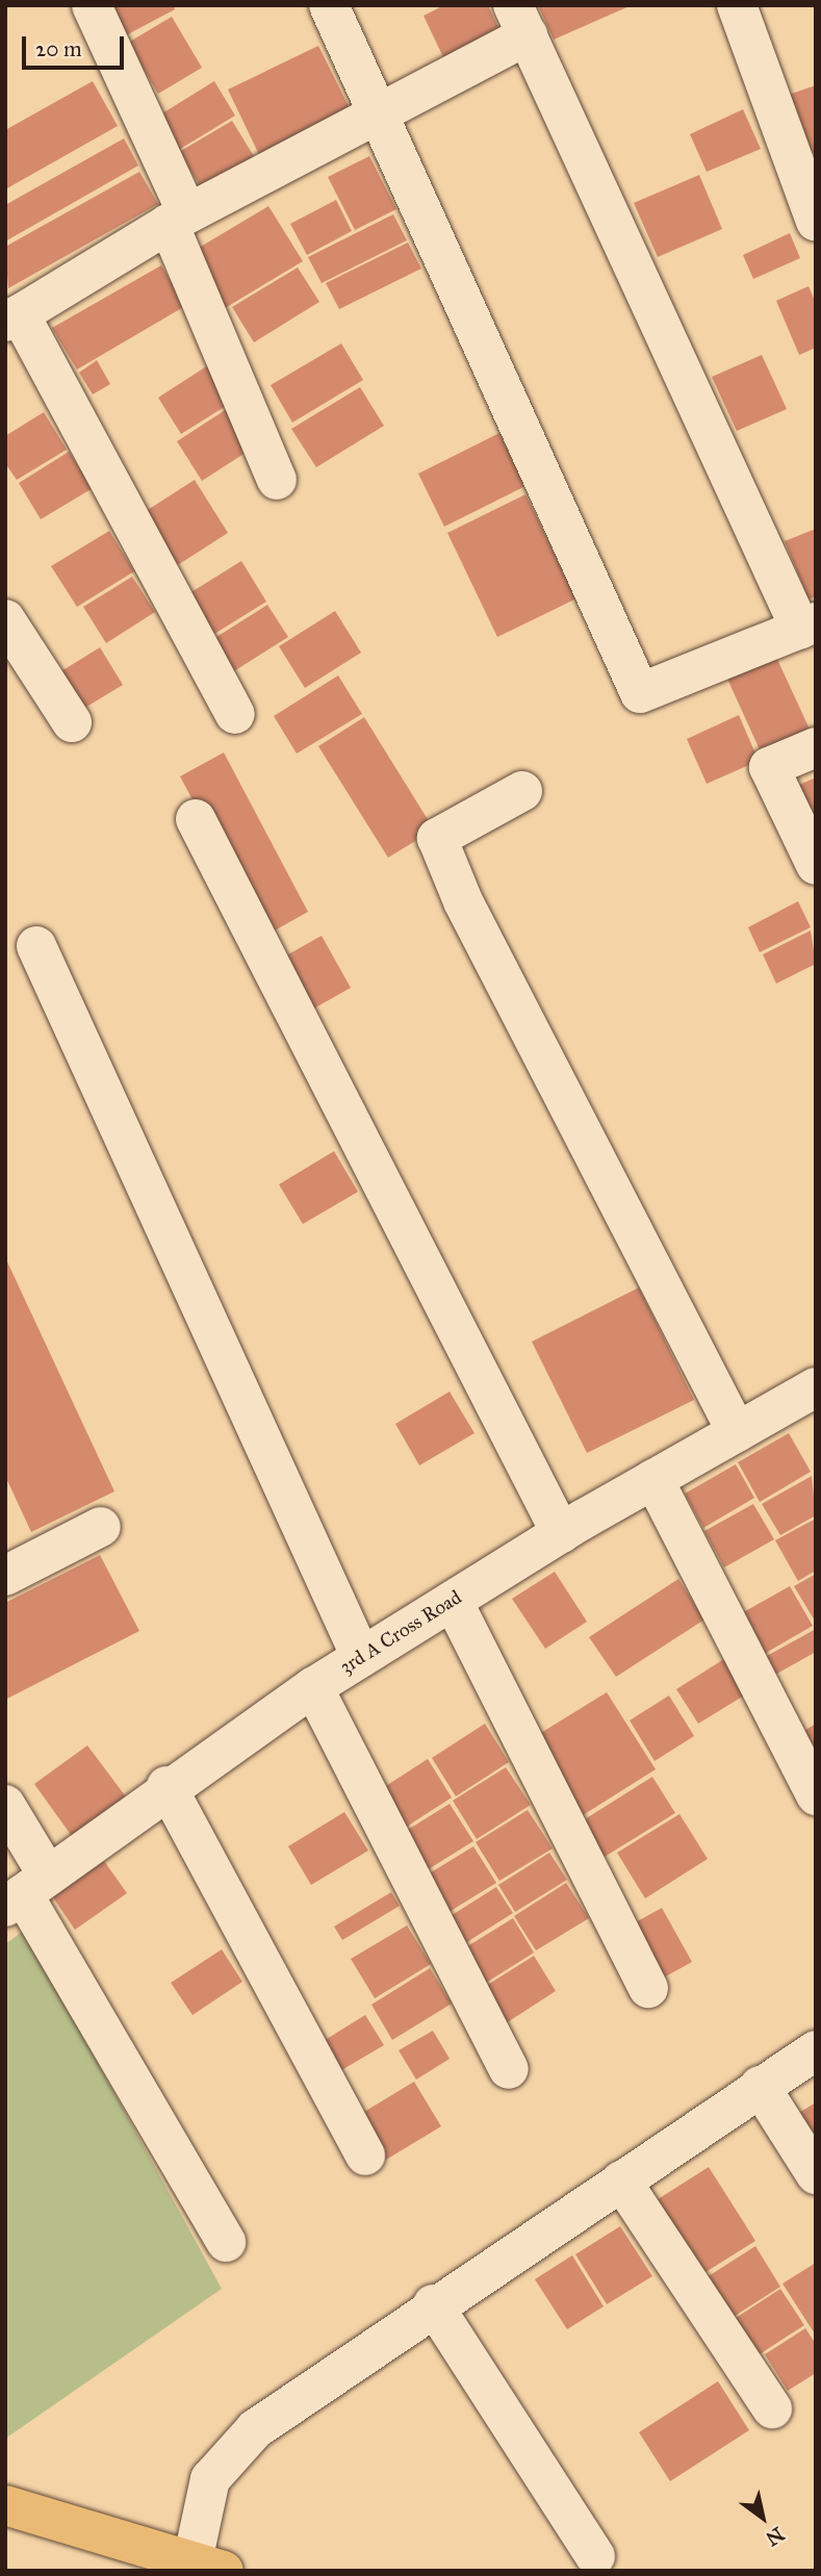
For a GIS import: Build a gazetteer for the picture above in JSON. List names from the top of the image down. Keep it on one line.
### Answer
{"streets":{"street":["3rd A Cross Road"]},"scale_bar":"20 m","north":"bottom right"}
